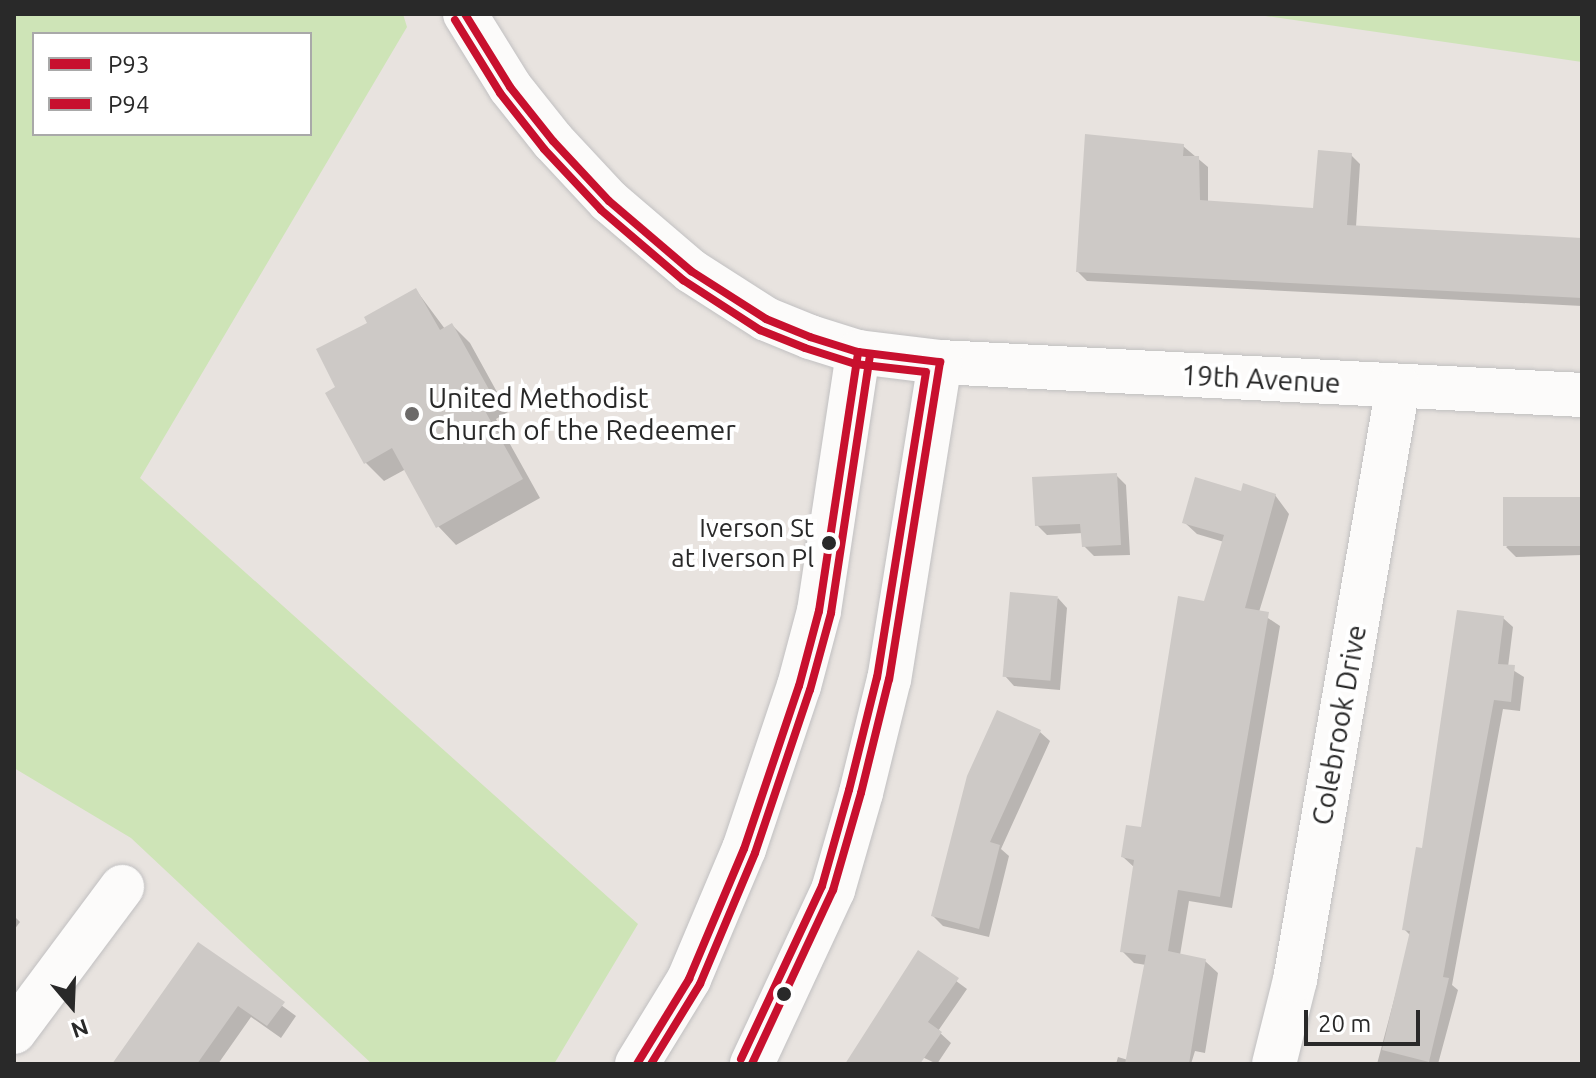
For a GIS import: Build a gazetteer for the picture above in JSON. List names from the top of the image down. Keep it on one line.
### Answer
{"streets":{"main road":["19th Avenue","Colebrook Drive"]},"crossings":[["19th Avenue","Colebrook Drive"]],"places":["United Methodist Church of the Redeemer","Iverson St at Iverson Pl"],"lines":["transit line P93","transit line P94"],"legend":["P93","P94"],"scale_bar":"20 m","north":"bottom"}
